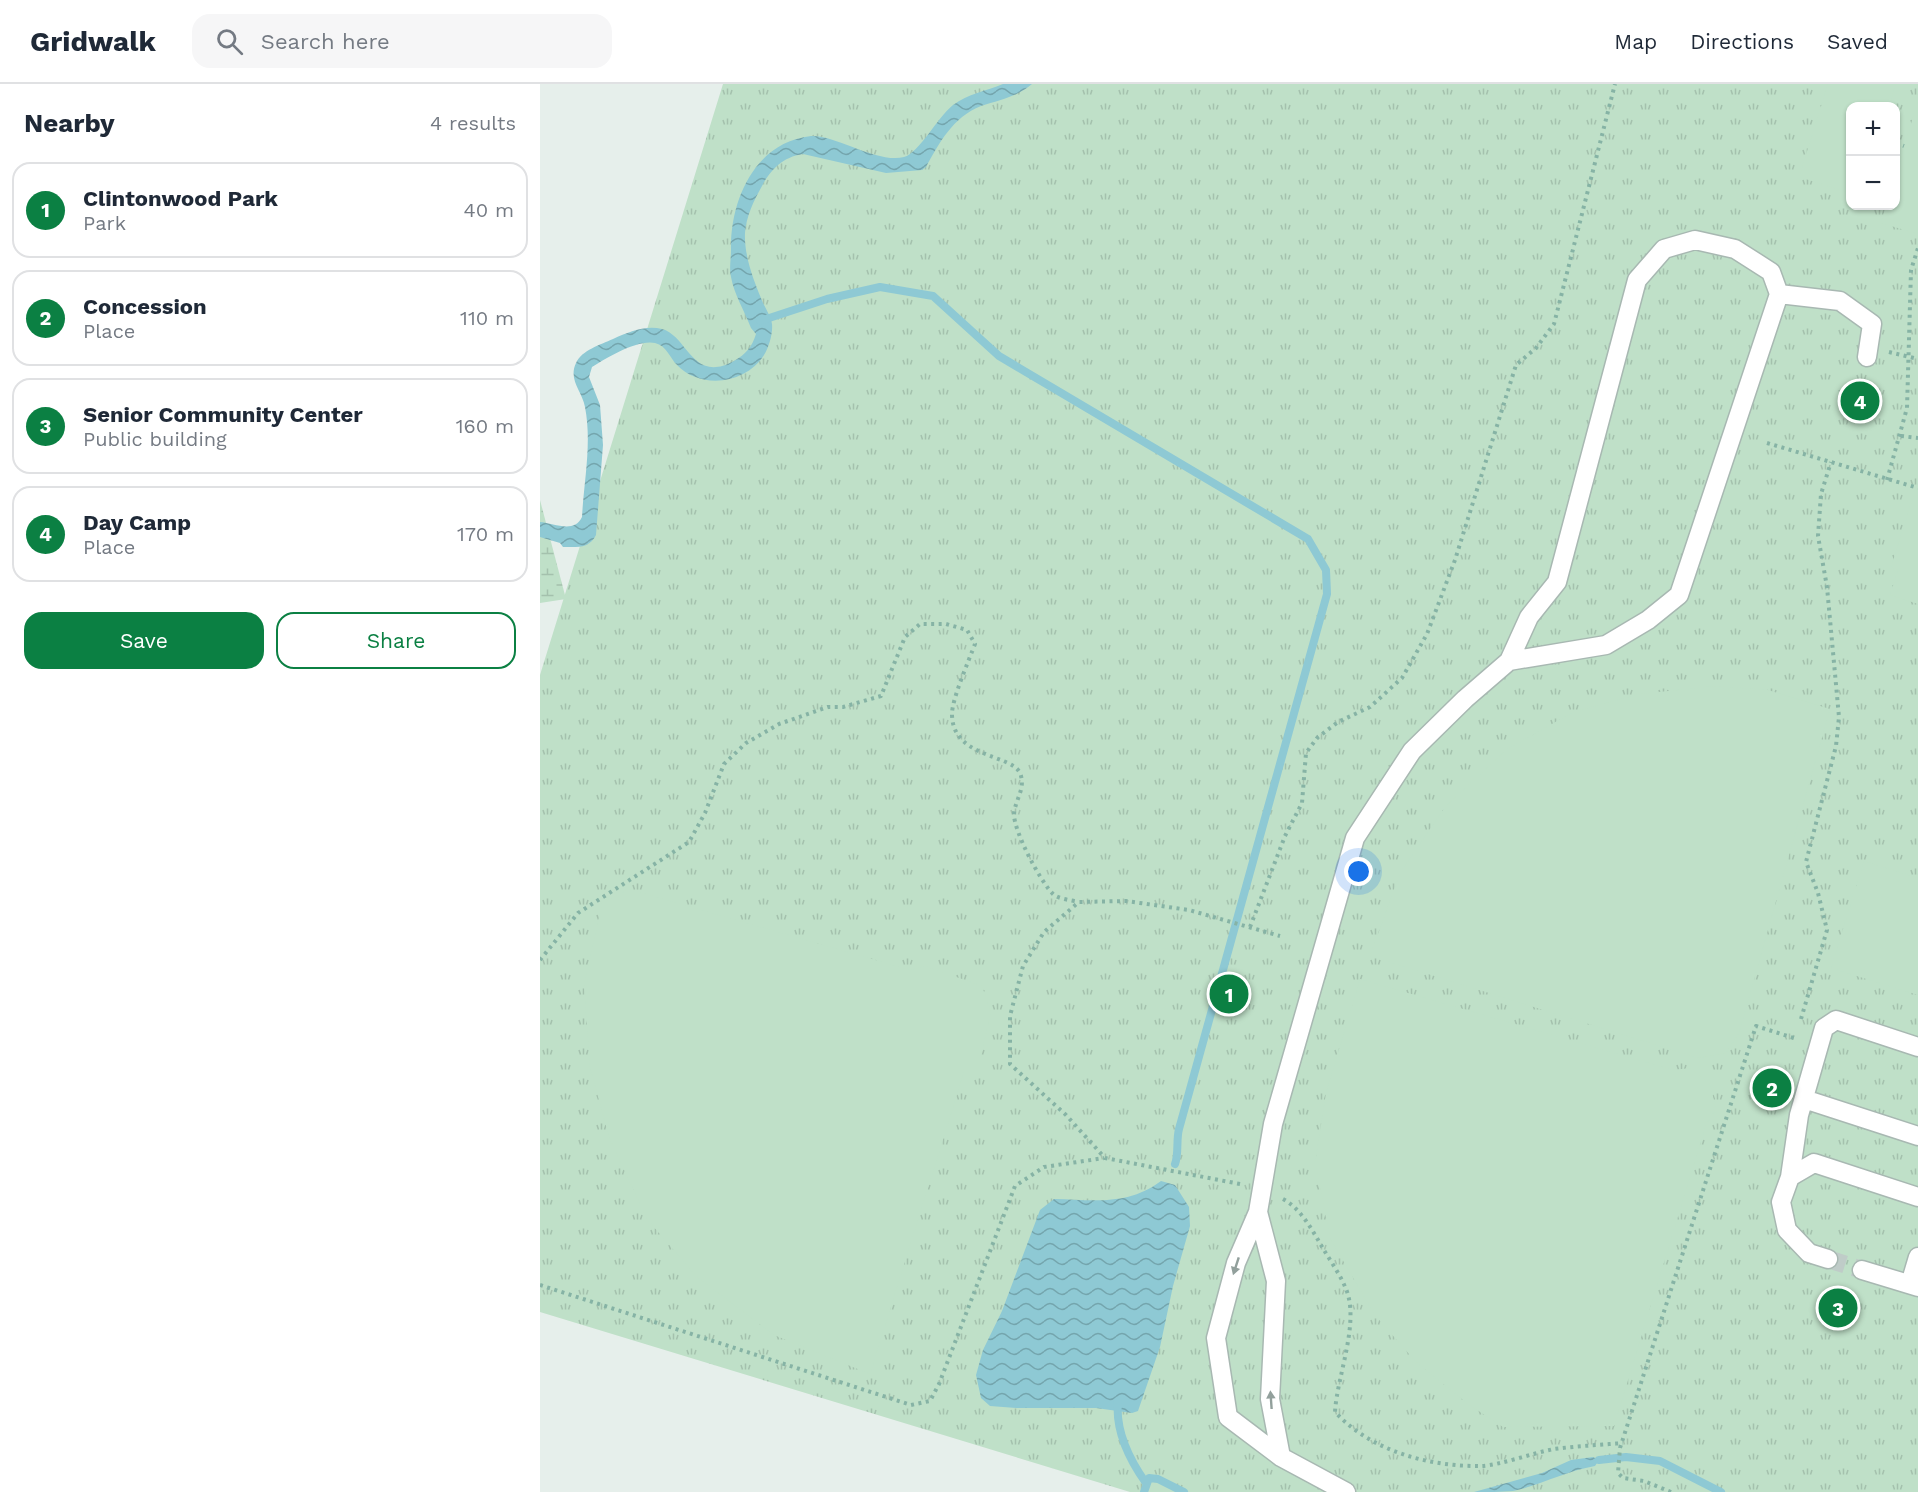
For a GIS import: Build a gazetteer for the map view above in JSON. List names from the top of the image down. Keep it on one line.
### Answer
{"page":{"header":"Gridwalk","search":"Search here","nav":["Map","Directions","Saved"],"heading":["Nearby","4 results"],"map_buttons":["+","−"],"list":[{"mark":"1","name":"Clintonwood Park","note":"Park","value":"40 m"},{"mark":"2","name":"Concession","note":"Place","value":"110 m"},{"mark":"3","name":"Senior Community Center","note":"Public building","value":"160 m"},{"mark":"4","name":"Day Camp","note":"Place","value":"170 m"}],"pins":["4","1","2","3"],"buttons":["Save","Share"]}}
